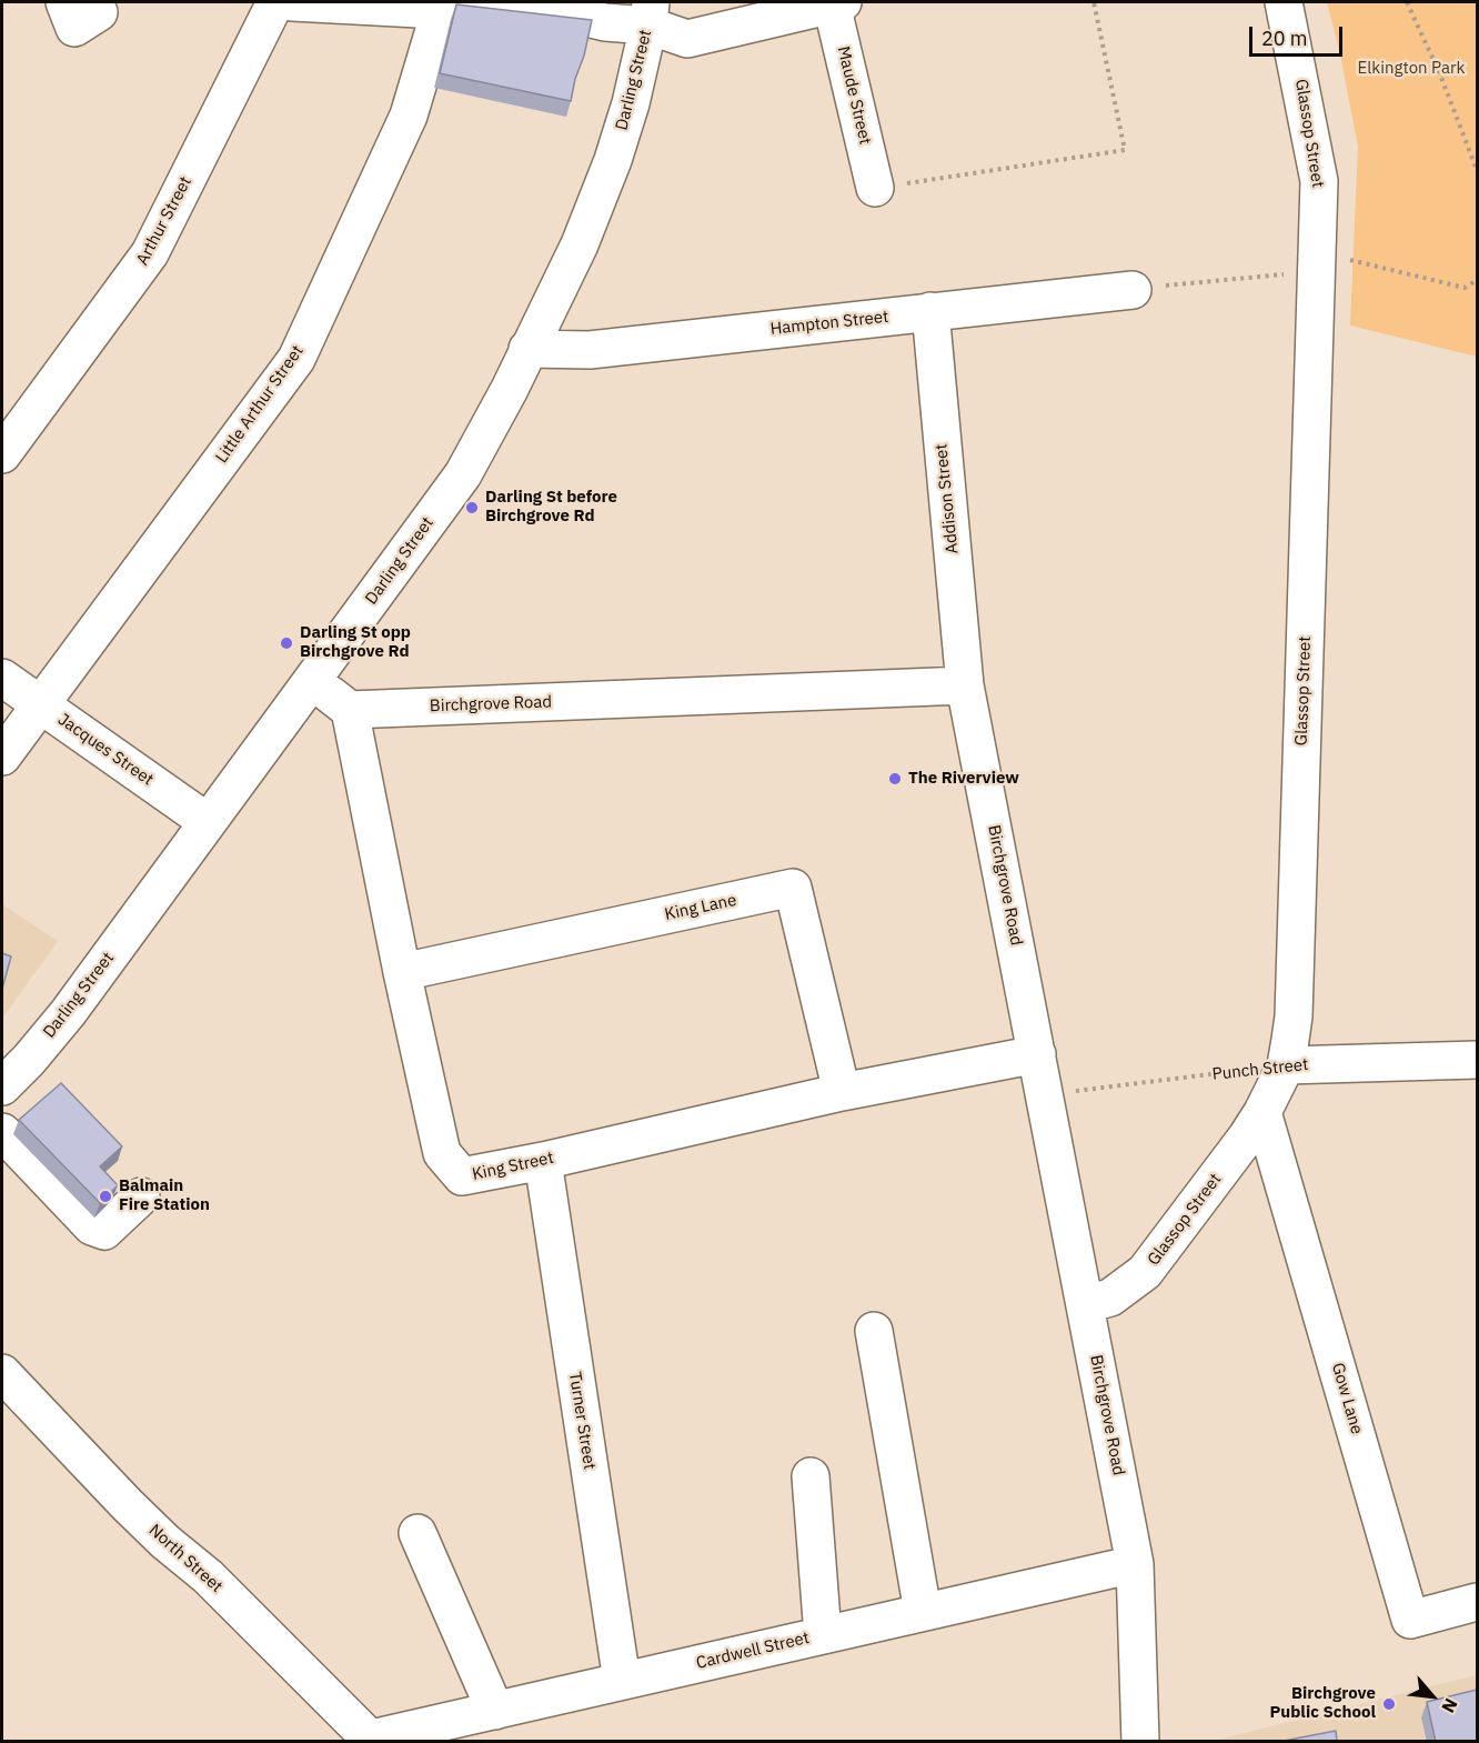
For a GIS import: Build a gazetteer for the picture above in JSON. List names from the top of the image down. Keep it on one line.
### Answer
{"streets":{"street":["Darling Street","Maude Street","Glassop Street","Arthur Street","Hampton Street","Little Arthur Street","Addison Street","Birchgrove Road","Jacques Street","King Lane","Punch Street","King Street","Gow Lane","Turner Street","North Street","Cardwell Street"]},"crossings":[["Darling Street","Hampton Street"],["Darling Street","Jacques Street"],["Glassop Street","Birchgrove Road"],["Glassop Street","Punch Street"],["Glassop Street","Gow Lane"],["Hampton Street","Addison Street"],["Little Arthur Street","Jacques Street"],["Addison Street","Birchgrove Road"],["Birchgrove Road","Punch Street"],["Birchgrove Road","King Street"],["Birchgrove Road","Cardwell Street"],["King Lane","King Street"],["King Street","Turner Street"],["Turner Street","Cardwell Street"],["North Street","Cardwell Street"]],"parks":["Elkington Park"],"places":["Darling St before Birchgrove Rd","Darling St opp Birchgrove Rd","The Riverview","Balmain Fire Station","Birchgrove Public School"],"scale_bar":"20 m","north":"bottom right"}
